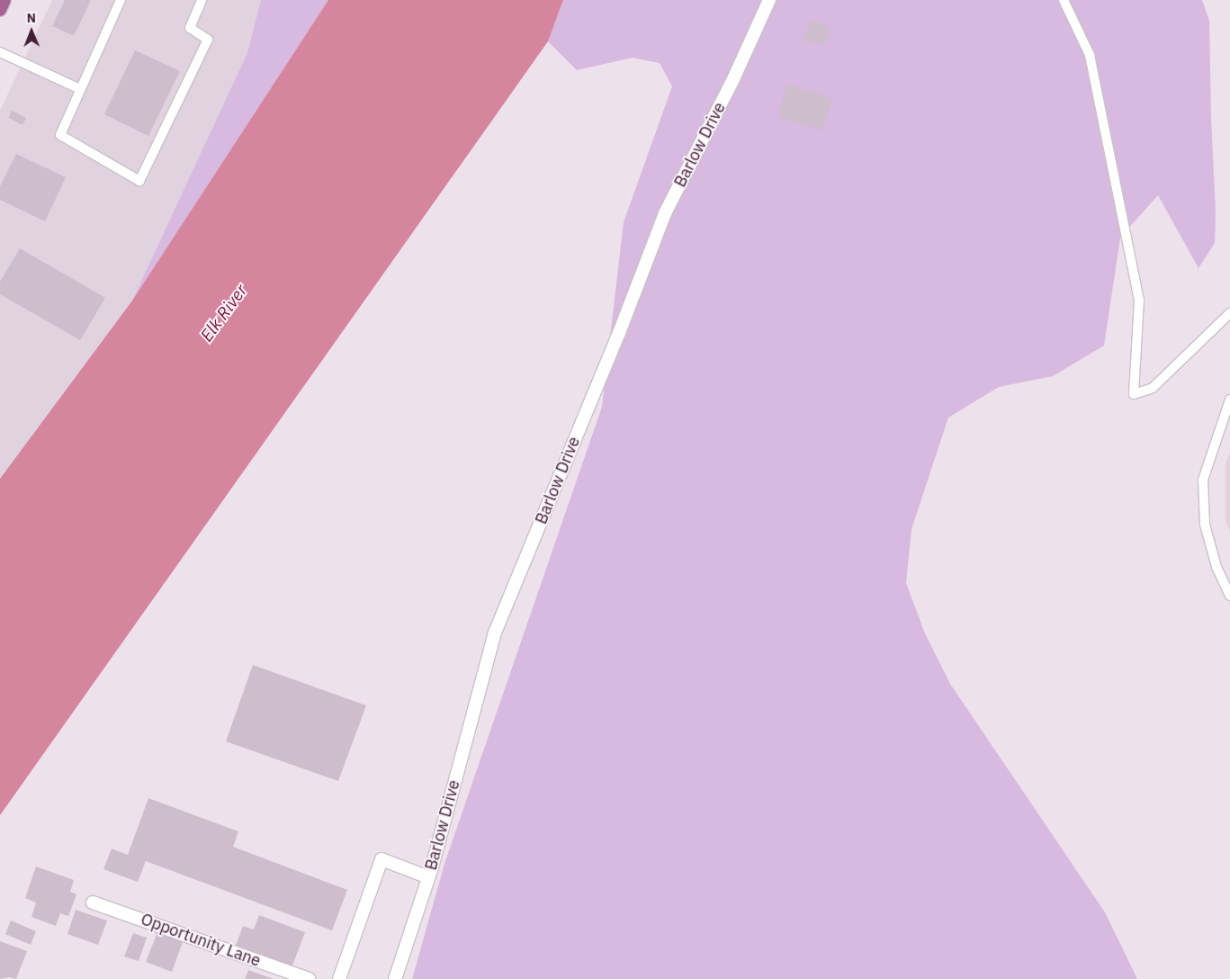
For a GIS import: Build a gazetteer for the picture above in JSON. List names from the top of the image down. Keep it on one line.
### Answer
{"streets":{"street":["Barlow Drive","Opportunity Lane"]},"water":["Elk River"],"north":"top"}
